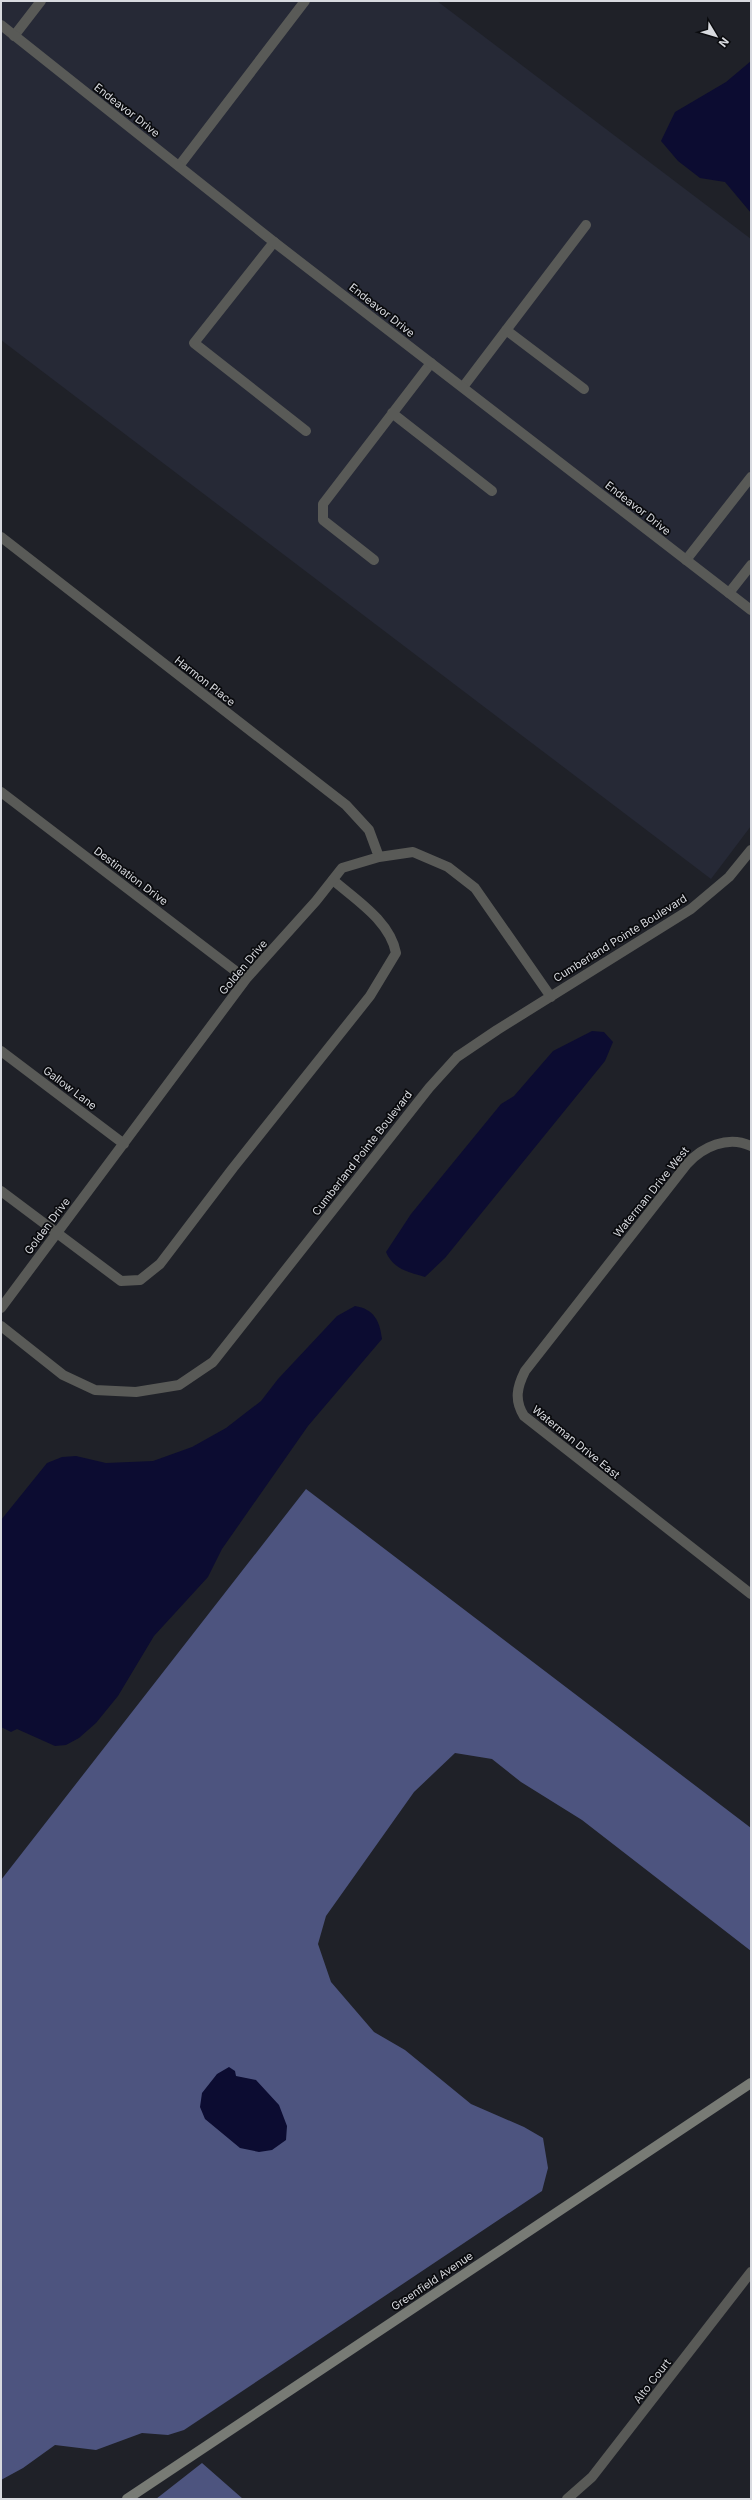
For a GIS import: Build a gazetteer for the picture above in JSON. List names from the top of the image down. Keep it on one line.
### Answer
{"streets":{"main road":["Greenfield Avenue"],"street":["Endeavor Drive","Harmon Place","Destination Drive","Cumberland Pointe Boulevard","Golden Drive","Gallow Lane","Waterman Drive West","Waterman Drive East","Alto Court"]},"crossings":[["Harmon Place","Golden Drive"],["Destination Drive","Golden Drive"],["Cumberland Pointe Boulevard","Golden Drive"],["Golden Drive","Gallow Lane"],["Waterman Drive West","Waterman Drive East"]],"north":"bottom right"}
